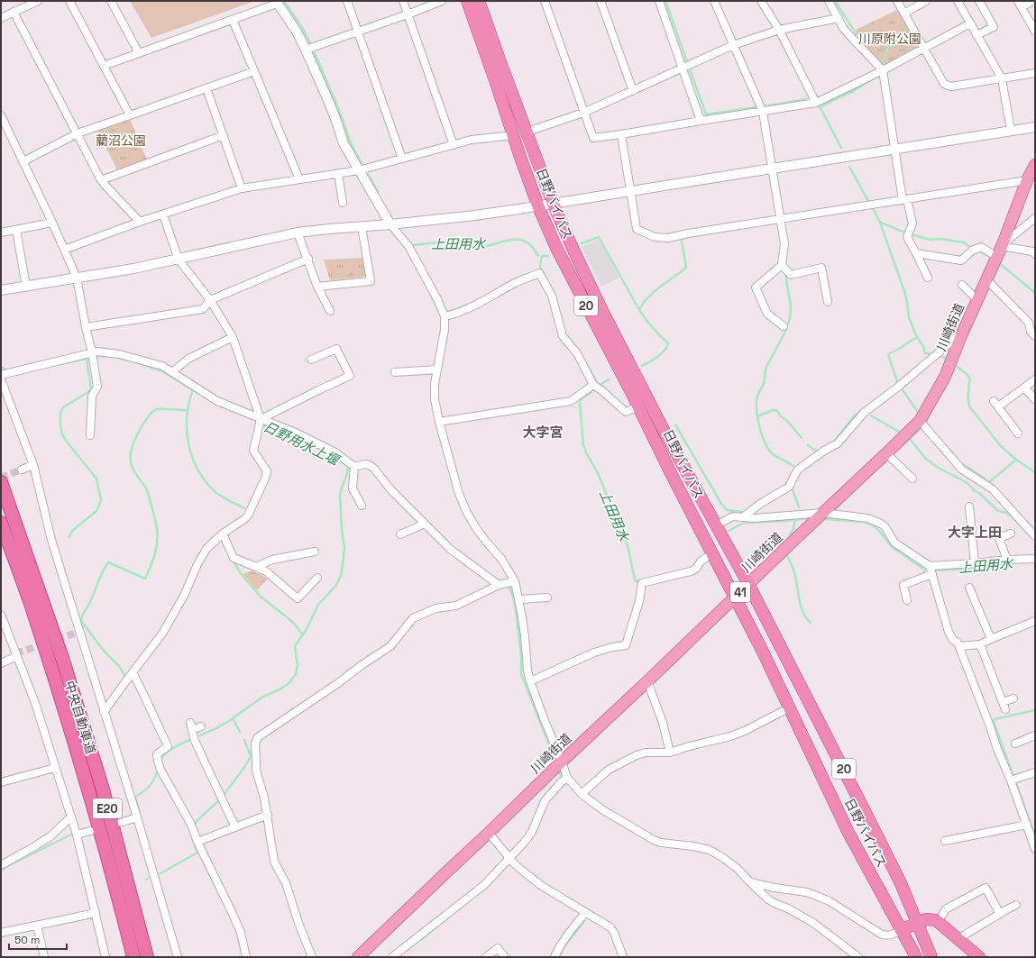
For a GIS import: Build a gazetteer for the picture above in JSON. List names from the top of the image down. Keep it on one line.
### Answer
{"streets":{"highway":["日野バイパス","20","中央自動車道","E20"],"main road":["川崎街道","41"]},"crossings":[["日野バイパス","川崎街道"]],"districts":["大字宮","大字上田"],"water":["上田用水","日野用水上堰"],"parks":["川原附公園","藺沼公園"],"scale_bar":"50 m"}
